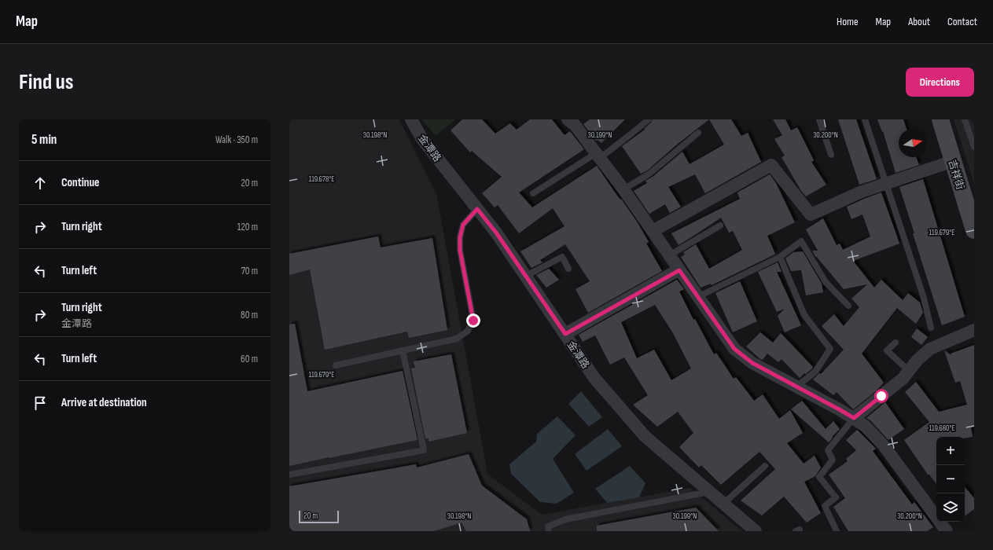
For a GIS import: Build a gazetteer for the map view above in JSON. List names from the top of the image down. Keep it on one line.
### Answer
{"streets":{"street":["金潭路","吉祥街"]},"scale_bar":"20 m","north":"right","page":{"header":"Map","nav":["Home","Map","About","Contact"],"buttons":"Directions","title":"Find us","heading":["5 min","Walk · 350 m"],"list":[["Continue","20 m"],["Turn right","120 m"],["Turn left","70 m"],["Turn right","金潭路","80 m"],["Turn left","60 m"],"Arrive at destination"],"map_buttons":["+","−"],"scale":"20 m"},"coordinates":["30.198°N","30.199°N","30.200°N","119.678°E","119.679°E","119.680°E"]}
